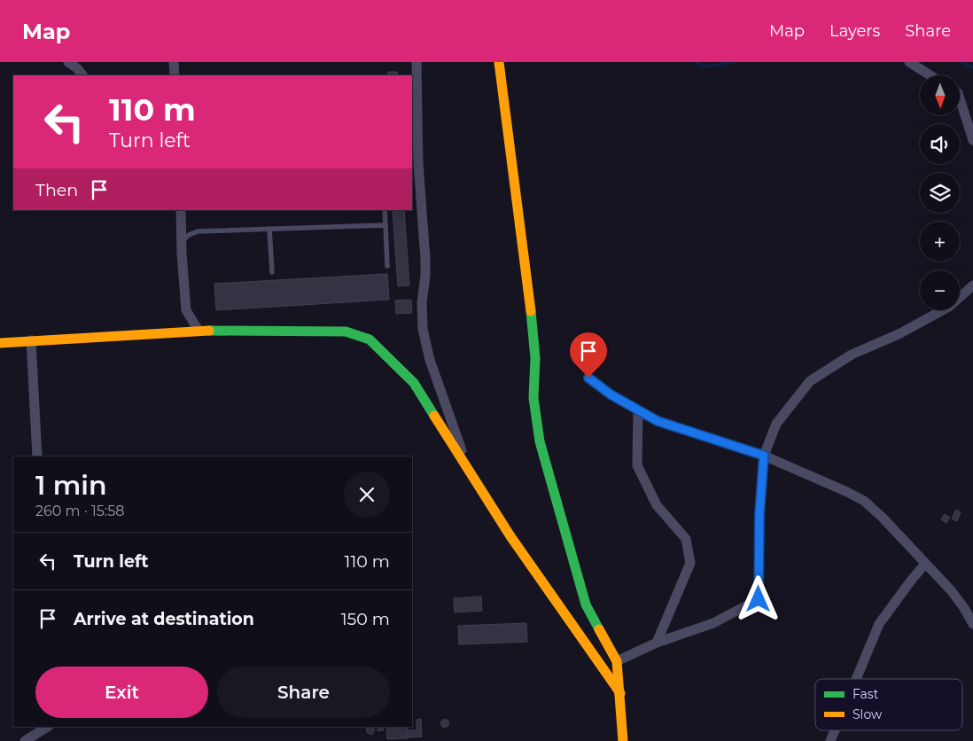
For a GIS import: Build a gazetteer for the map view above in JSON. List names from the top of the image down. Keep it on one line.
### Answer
{"legend":["Fast","Slow"],"north":"bottom","page":{"header":"Map","nav":["Map","Layers","Share"],"map_buttons":["+","−"],"turn":["110 m","Turn left"],"then":"Then","heading":["1 min","260 m · 15:58"],"list":[{"name":"Turn left","value":"110 m"},{"name":"Arrive at destination","value":"150 m"}],"buttons":["Exit","Share"]}}
